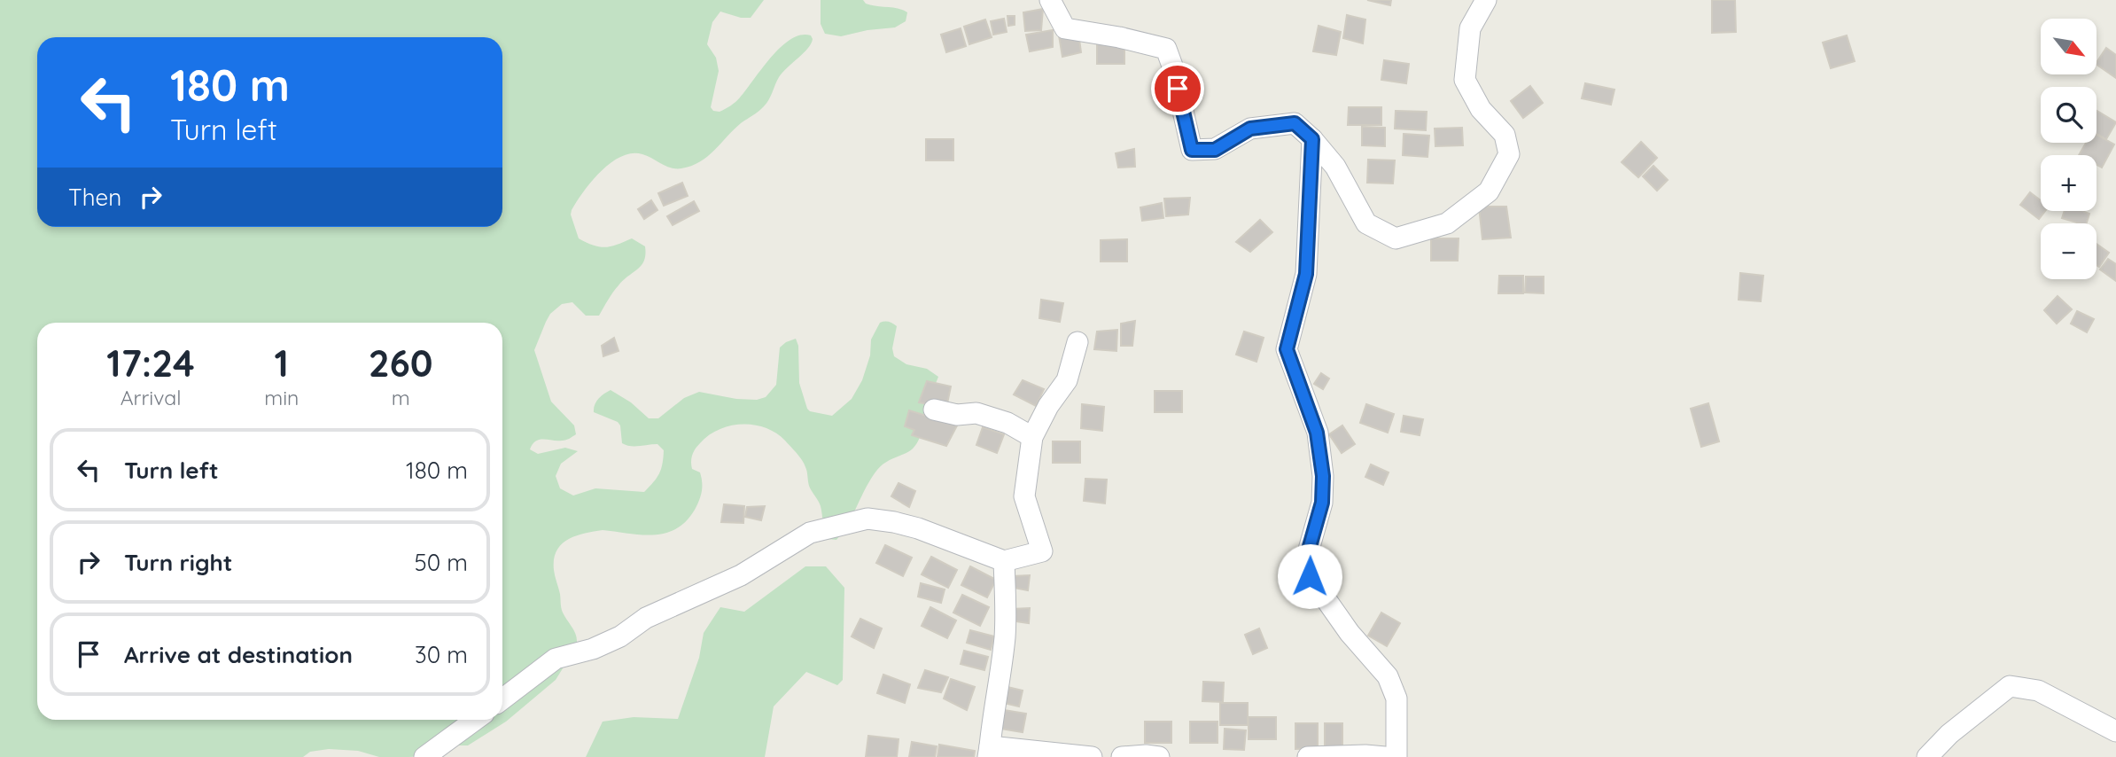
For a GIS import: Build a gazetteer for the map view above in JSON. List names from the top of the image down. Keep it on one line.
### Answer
{"north":"bottom right","page":{"map_buttons":["+","−"],"turn":["180 m","Turn left"],"then":"Then","eta":["17:24","Arrival","1","min","260","m"],"list":[{"name":"Turn left","value":"180 m"},{"name":"Turn right","value":"50 m"},{"name":"Arrive at destination","value":"30 m"}]}}
